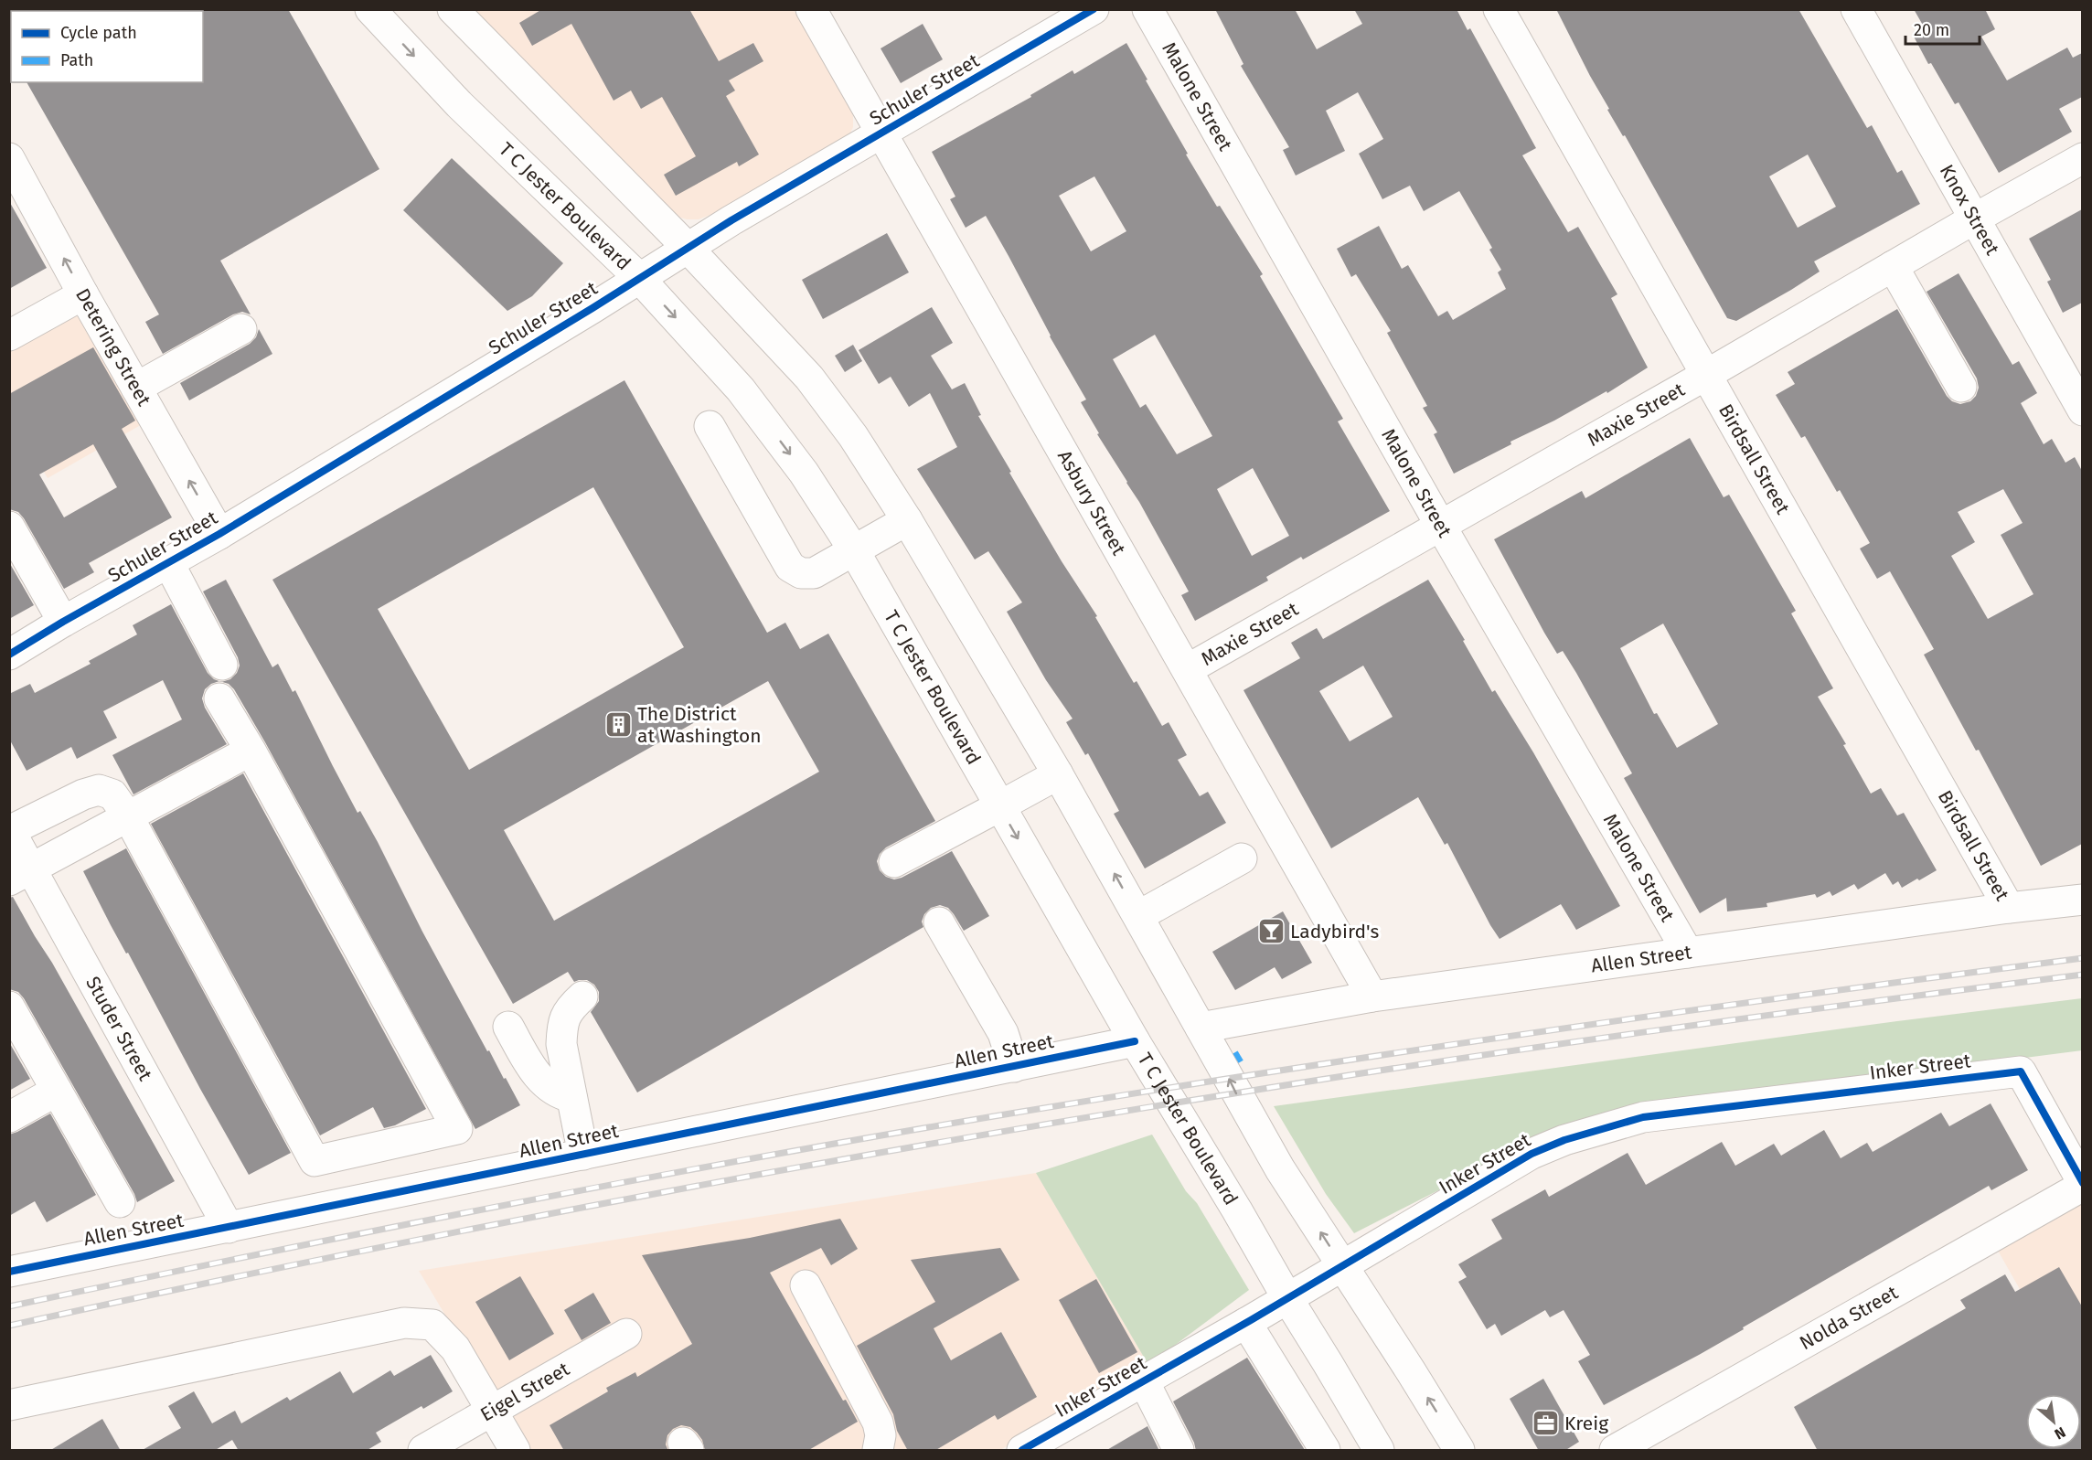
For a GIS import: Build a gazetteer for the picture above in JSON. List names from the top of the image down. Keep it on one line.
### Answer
{"streets":{"street":["Schuler Street","Malone Street","T C Jester Boulevard","Knox Street","Detering Street","Maxie Street","Birdsall Street","Asbury Street","Allen Street","Studer Street","Inker Street","Nolda Street","Eigel Street"]},"crossings":[["Schuler Street","T C Jester Boulevard"],["Schuler Street","Detering Street"],["Schuler Street","Asbury Street"],["Malone Street","Maxie Street"],["Malone Street","Allen Street"],["T C Jester Boulevard","Allen Street"],["T C Jester Boulevard","Inker Street"],["Knox Street","Maxie Street"],["Maxie Street","Birdsall Street"],["Maxie Street","Asbury Street"],["Birdsall Street","Allen Street"],["Asbury Street","Allen Street"],["Allen Street","Studer Street"],["Inker Street","Nolda Street"]],"places":{"building":["The District at Washington"],"bar":["Ladybird's"],"office":["Kreig"]},"legend":["Cycle path","Path"],"scale_bar":"20 m","north":"bottom right"}
